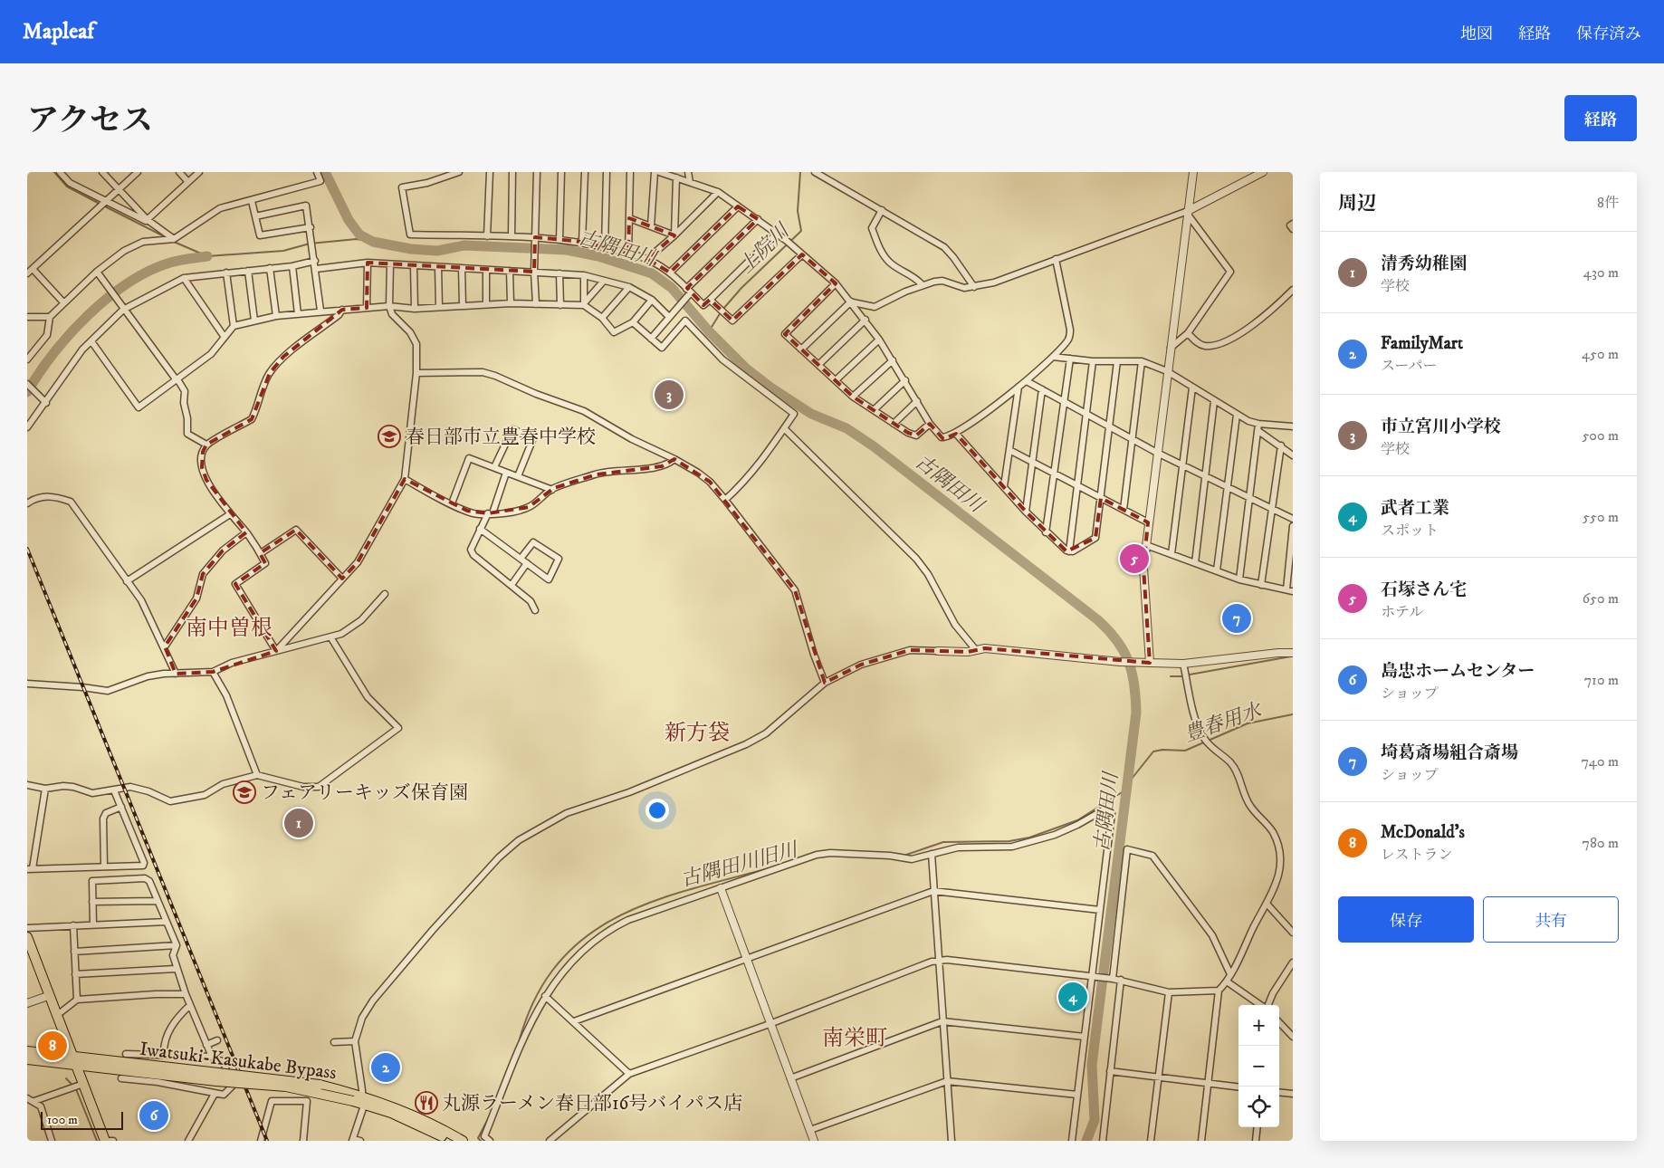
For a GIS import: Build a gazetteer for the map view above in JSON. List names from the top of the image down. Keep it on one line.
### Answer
{"streets":{"main road":["Iwatsuki-Kasukabe Bypass"]},"districts":["南中曽根","新方袋","南栄町"],"water":["古隅田川","上院川","豊春用水","古隅田川旧川"],"places":{"school or university":["春日部市立豊春中学校","フェアリーキッズ保育園"],"restaurant":["丸源ラーメン春日部16号バイパス店"]},"scale_bar":"100 m","page":{"header":"Mapleaf","nav":["地図","経路","保存済み"],"title":"アクセス","buttons":["経路",["保存","共有"]],"heading":["周辺","8件"],"list":[{"mark":"1","name":"清秀幼稚園","note":"学校","value":"430 m"},{"mark":"2","name":"FamilyMart","note":"スーパー","value":"450 m"},{"mark":"3","name":"市立宮川小学校","note":"学校","value":"500 m"},{"mark":"4","name":"武者工業","note":"スポット","value":"550 m"},{"mark":"5","name":"石塚さん宅","note":"ホテル","value":"650 m"},{"mark":"6","name":"島忠ホームセンター","note":"ショップ","value":"710 m"},{"mark":"7","name":"埼葛斎場組合斎場","note":"ショップ","value":"740 m"},{"mark":"8","name":"McDonald's","note":"レストラン","value":"780 m"}],"pins":["3","5","7","1","4","8","2","6"],"map_buttons":["+","−"],"scale":"100 m"}}
